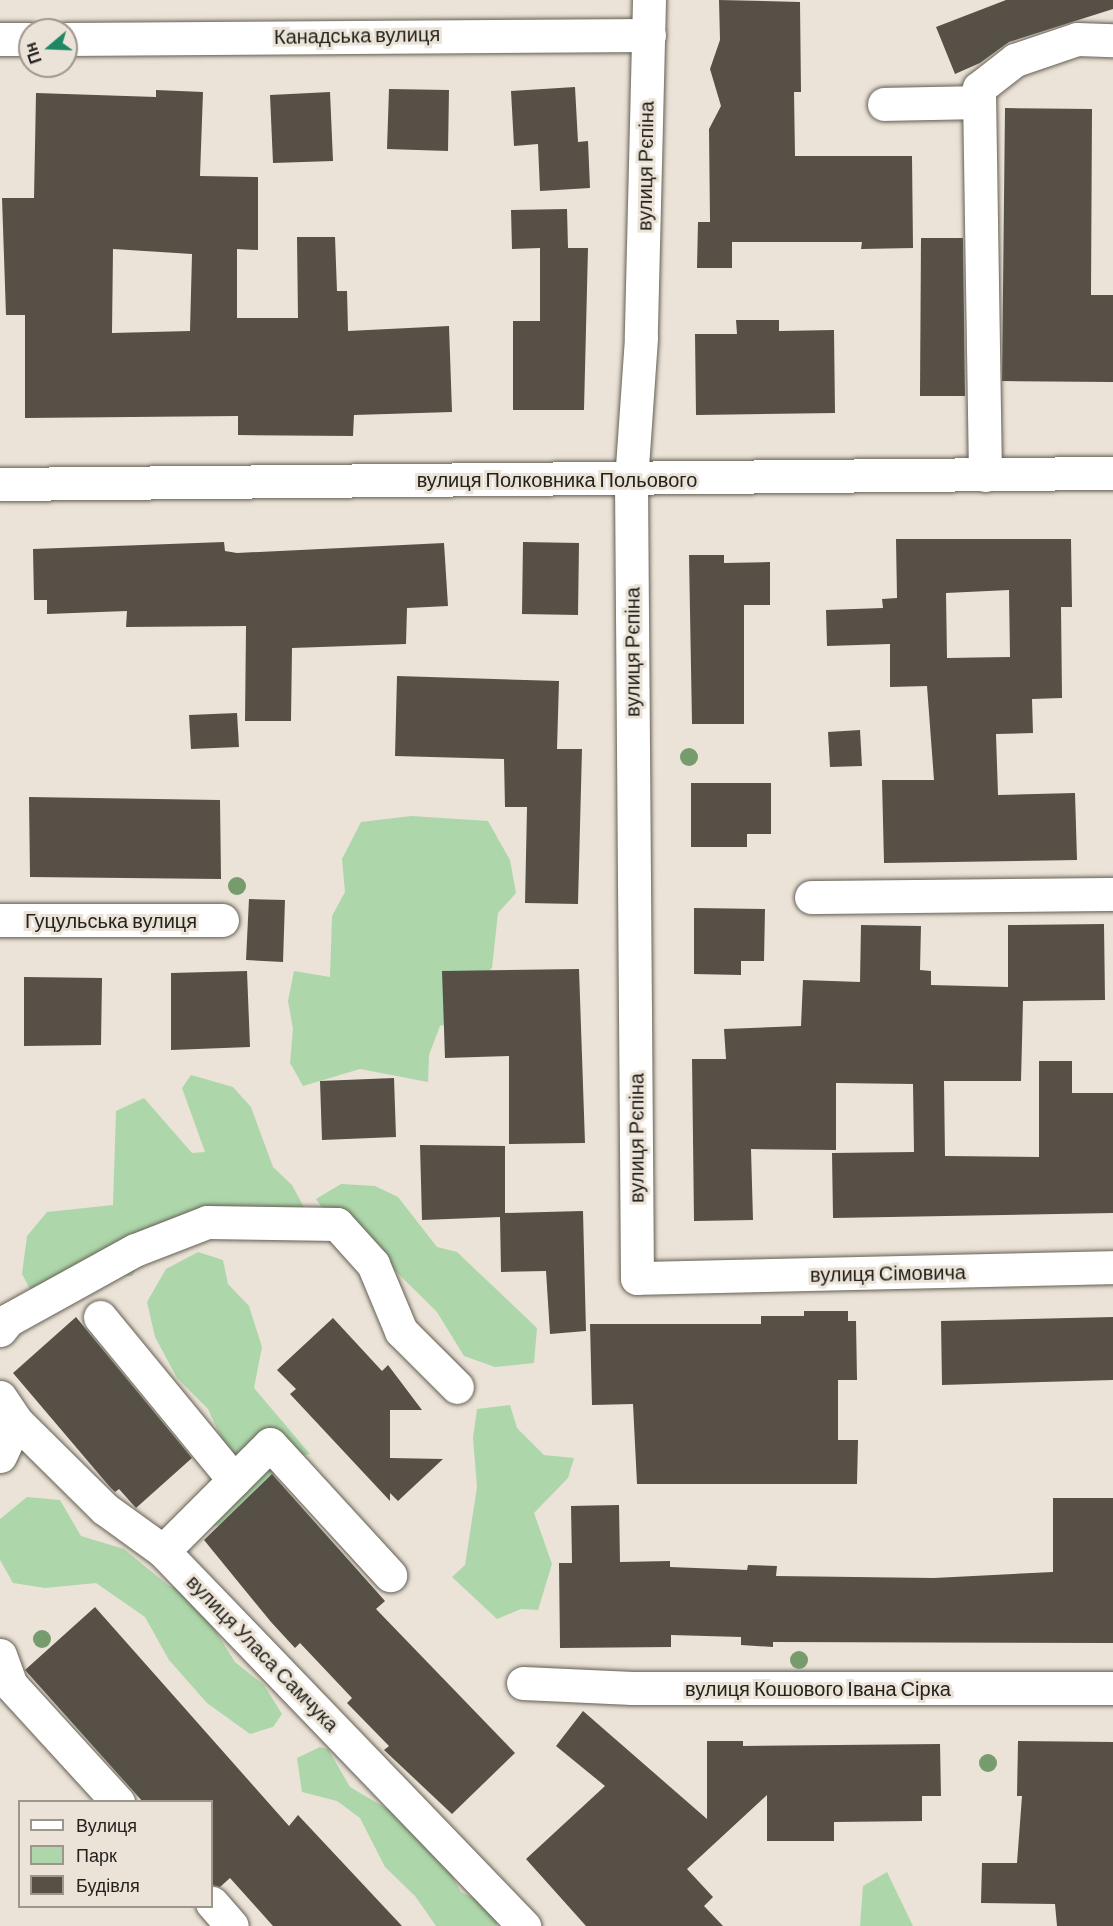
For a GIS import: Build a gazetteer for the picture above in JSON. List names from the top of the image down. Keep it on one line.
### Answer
{"streets":{"street":["Канадська вулиця","вулиця Рєпіна","вулиця Полковника Польового","Гуцульська вулиця","вулиця Сімовича","вулиця Уласа Самчука","вулиця Кошового Івана Сірка"]},"crossings":[["Канадська вулиця","вулиця Рєпіна"],["вулиця Рєпіна","вулиця Полковника Польового"],["вулиця Рєпіна","вулиця Сімовича"]],"legend":["Вулиця","Парк","Будівля"],"north":"left"}
